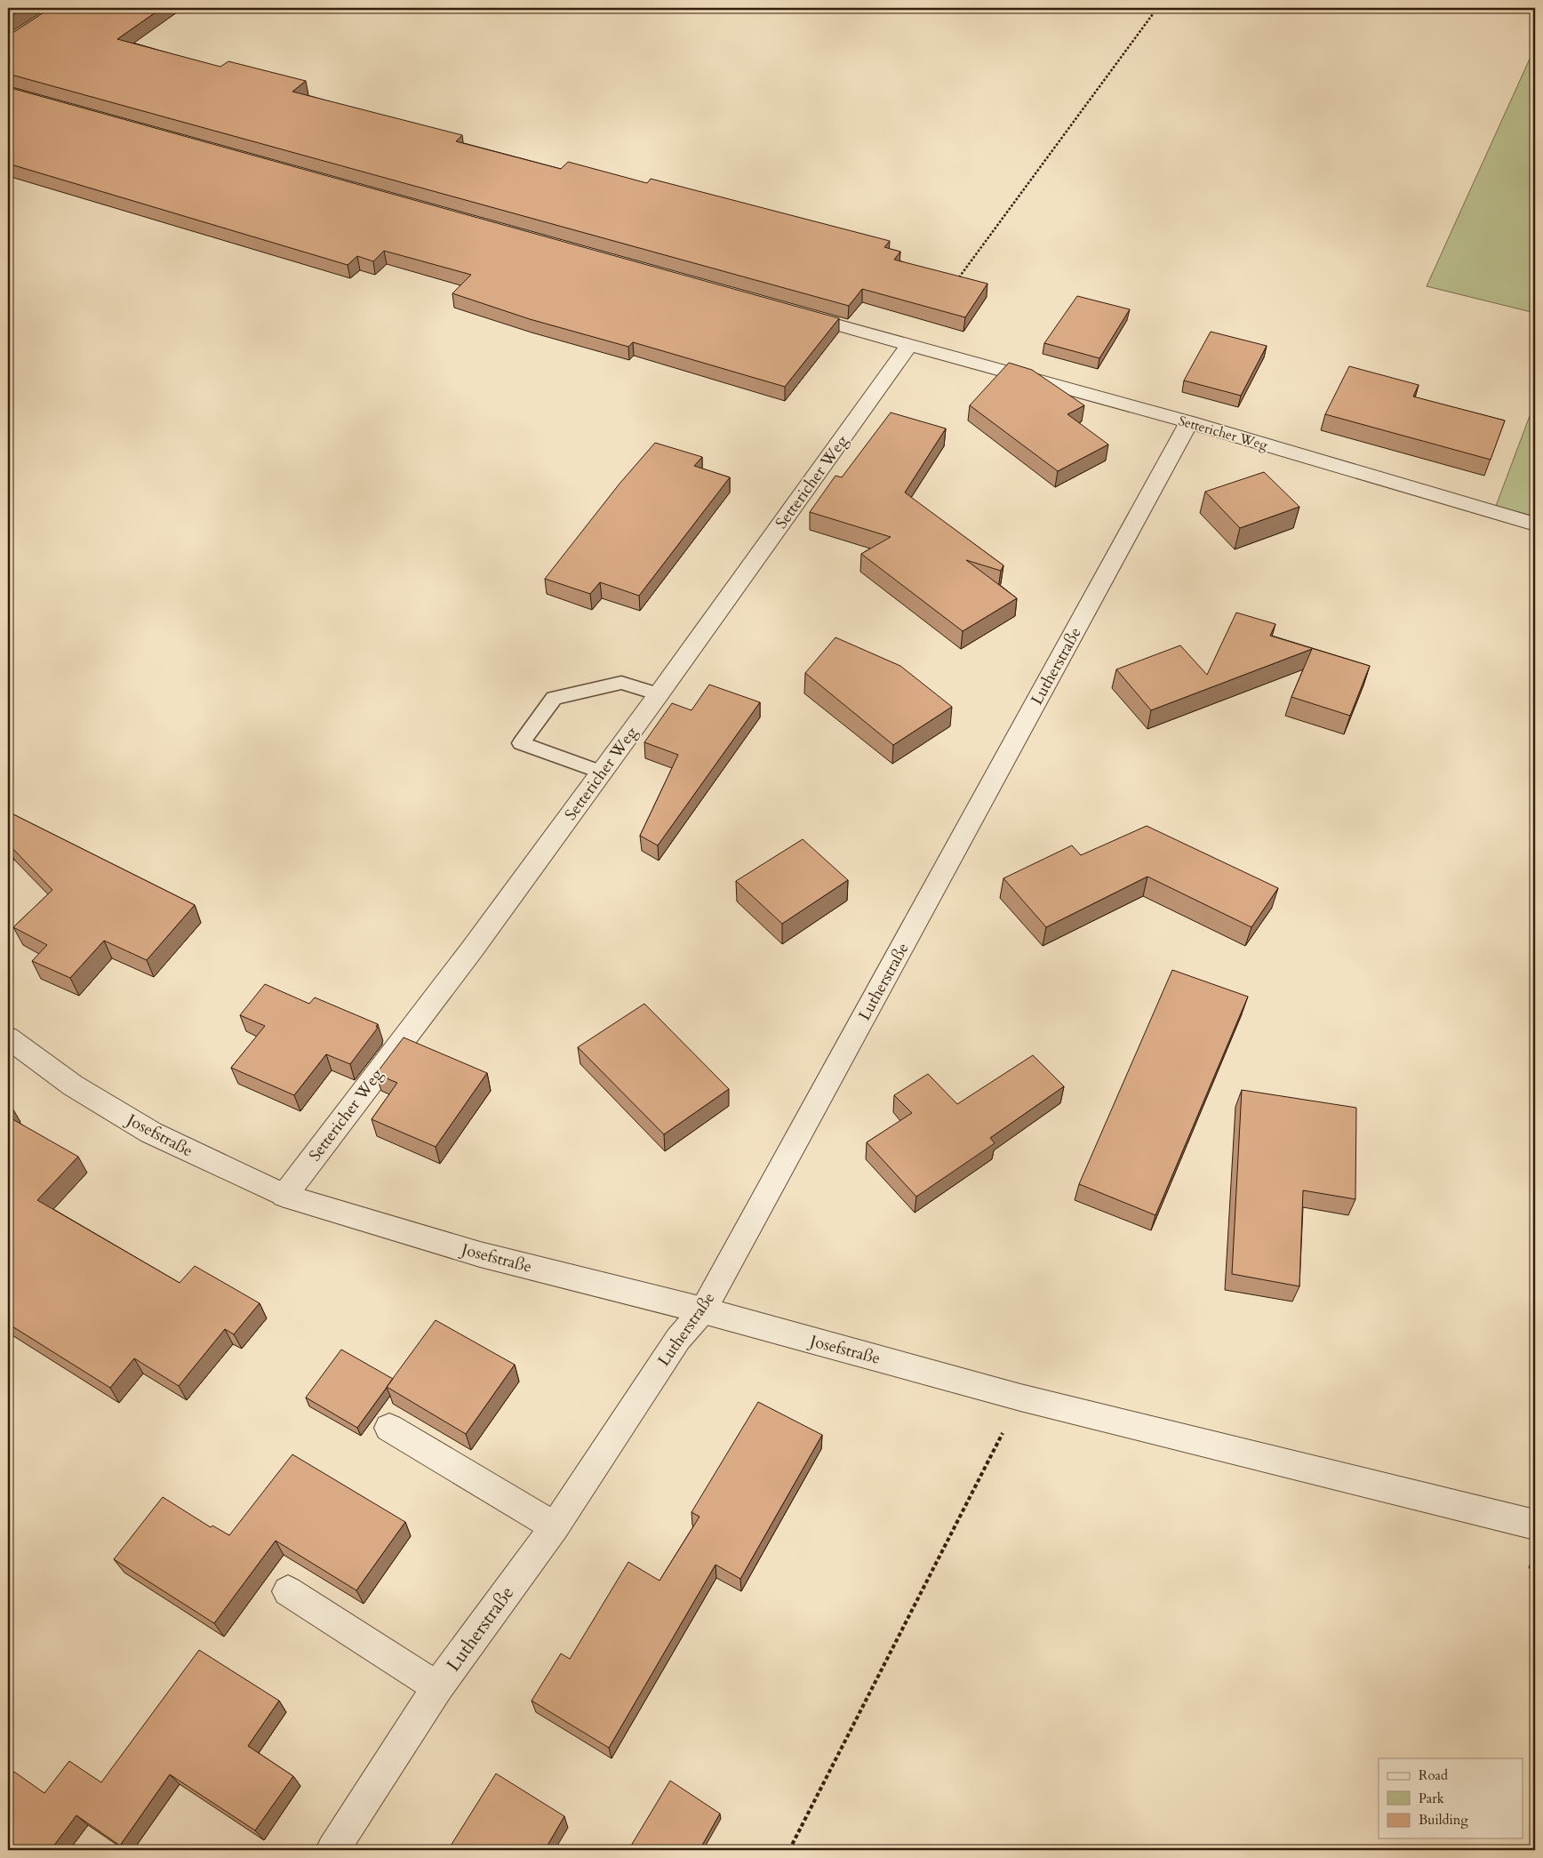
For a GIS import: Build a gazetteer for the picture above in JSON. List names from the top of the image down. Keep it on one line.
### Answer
{"streets":{"street":["Settericher Weg","Lutherstraße","Josefstraße"]},"crossings":[["Settericher Weg","Lutherstraße"],["Settericher Weg","Josefstraße"],["Lutherstraße","Josefstraße"]],"legend":["Road","Park","Building"]}
